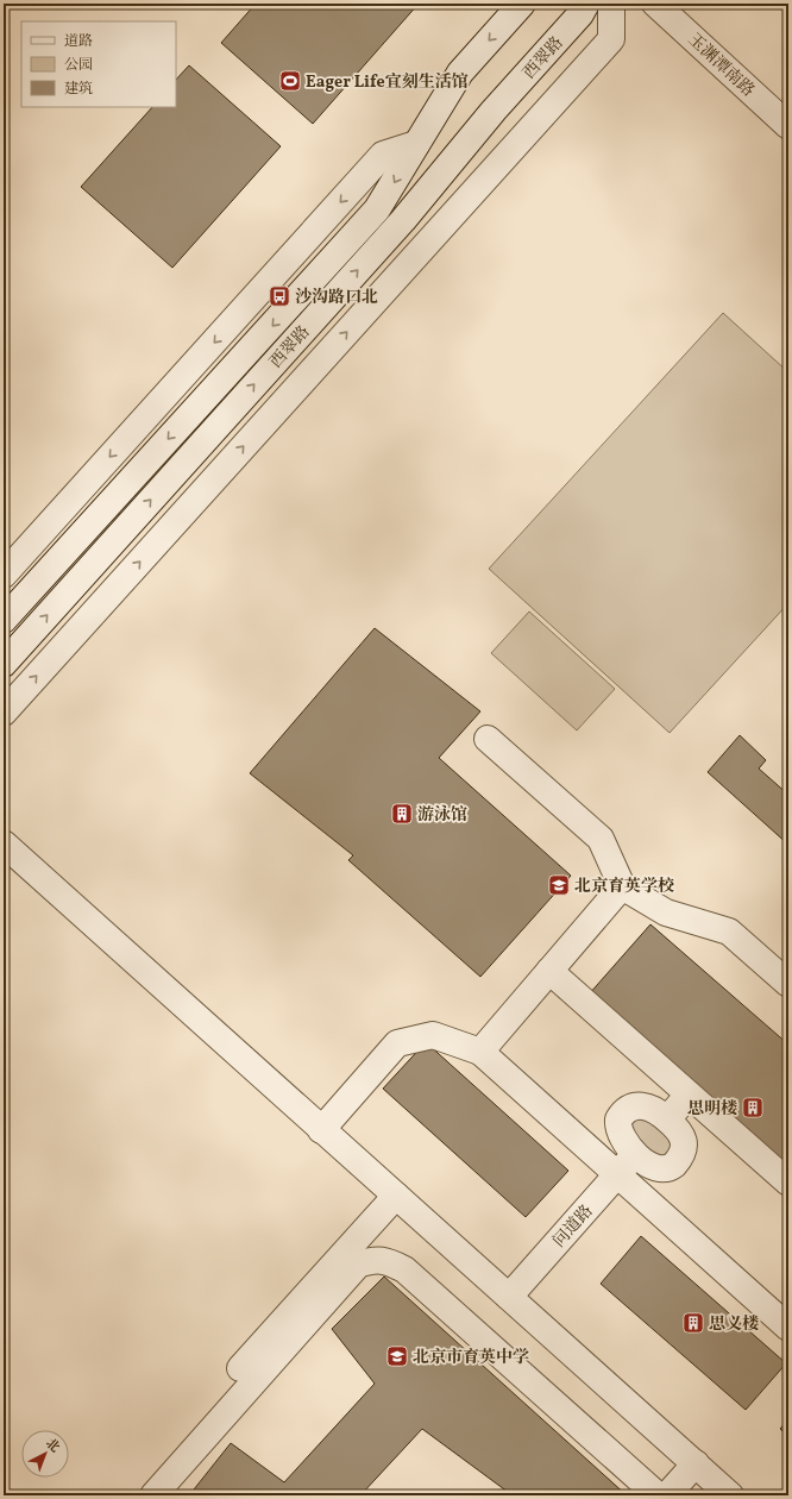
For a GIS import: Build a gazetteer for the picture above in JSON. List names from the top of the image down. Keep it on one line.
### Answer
{"streets":{"street":["西翠路","玉渊潭南路","问道路"]},"places":{"sports":["Eager Life宜刻生活馆"],"bus stop":["沙沟路口北"],"building":["游泳馆","思明楼","思义楼"],"school or university":["北京育英学校","北京市育英中学"]},"legend":["道路","公园","建筑"],"north":"top right"}
